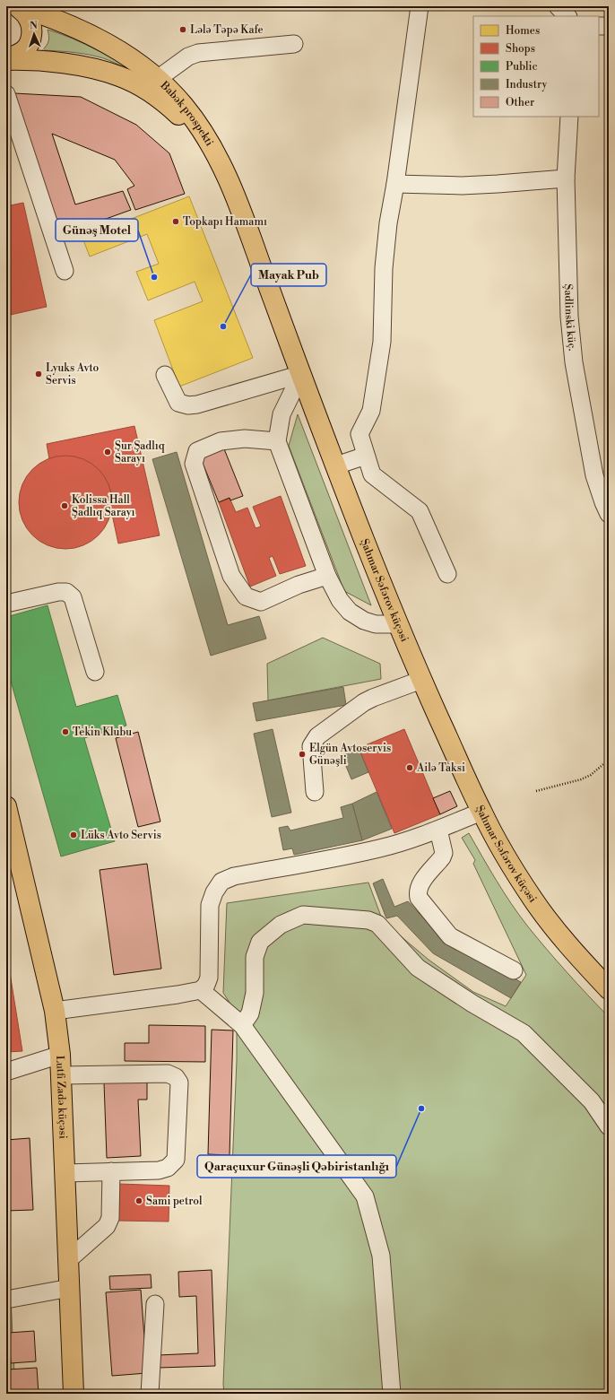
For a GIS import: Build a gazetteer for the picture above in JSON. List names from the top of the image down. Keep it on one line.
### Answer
{"streets":{"main road":["Babək prospekti","Şahmar Səfərov küçəsi","Lutfi Zadə küçəsi"],"street":["Şadlinski küç."]},"crossings":[["Babək prospekti","Şahmar Səfərov küçəsi"]],"places":["Lələ Təpə Kafe","Topkapı Hamamı","Günəş Motel","Mayak Pub","Lyuks Avto Servis","Şur Şadlıq Sarayı","Kolissa Hall Şadlıq Sarayı","Tekin Klubu","Elgün Avtoservis Günəşli","Ailə Taksi","Lüks Avto Servis","Qaraçuxur Günəşli Qəbiristanlığı","Sami petrol"],"legend":["Homes","Shops","Public","Industry","Other"],"north":"top"}
